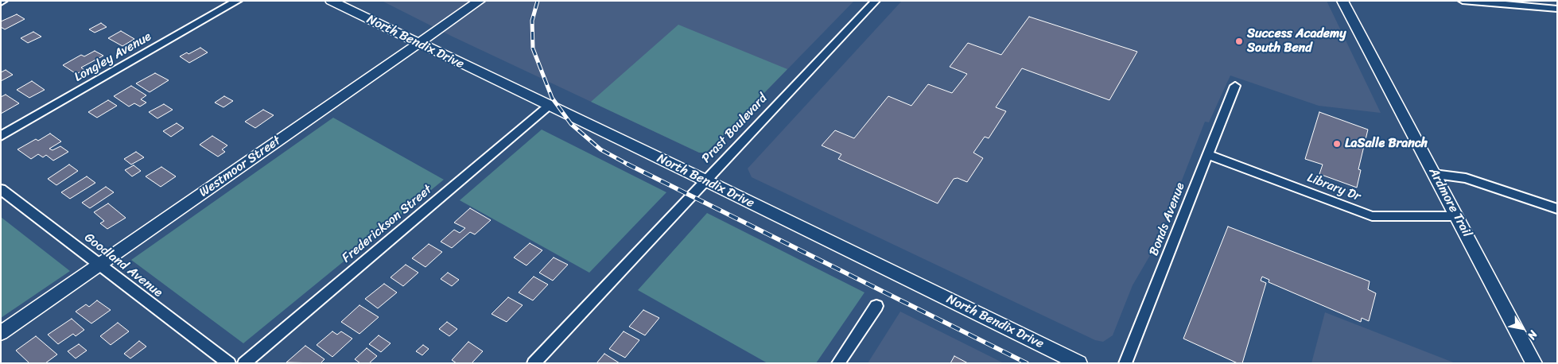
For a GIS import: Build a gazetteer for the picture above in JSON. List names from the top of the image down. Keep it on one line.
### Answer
{"streets":{"street":["North Bendix Drive","Longley Avenue","Prast Boulevard","Westmoor Street","Library Dr","Ardmore Trail","Bonds Avenue","Frederickson Street","Goodland Avenue"]},"crossings":[["North Bendix Drive","Prast Boulevard"],["North Bendix Drive","Westmoor Street"],["North Bendix Drive","Frederickson Street"],["Westmoor Street","Goodland Avenue"],["Library Dr","Ardmore Trail"],["Library Dr","Bonds Avenue"]],"places":["Success Academy South Bend","LaSalle Branch"],"north":"bottom right"}
